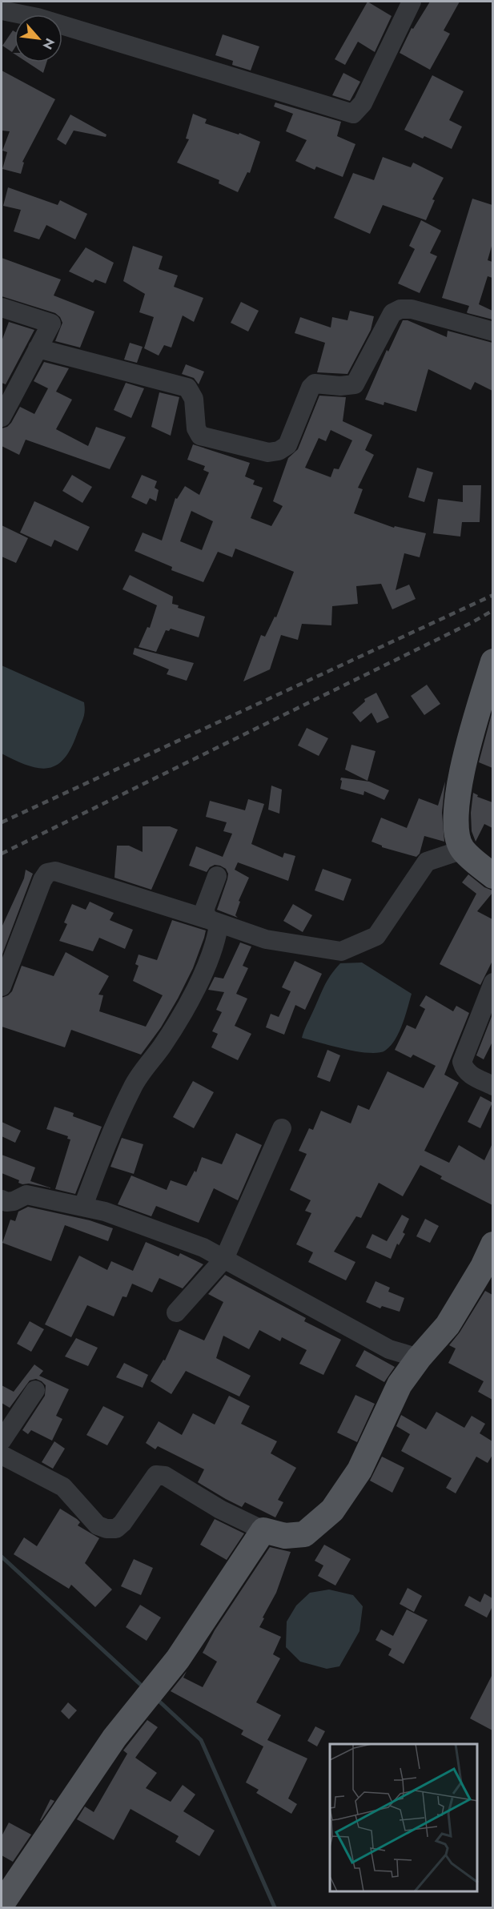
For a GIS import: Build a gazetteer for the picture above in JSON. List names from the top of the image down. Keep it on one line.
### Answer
{"north":"bottom right"}
